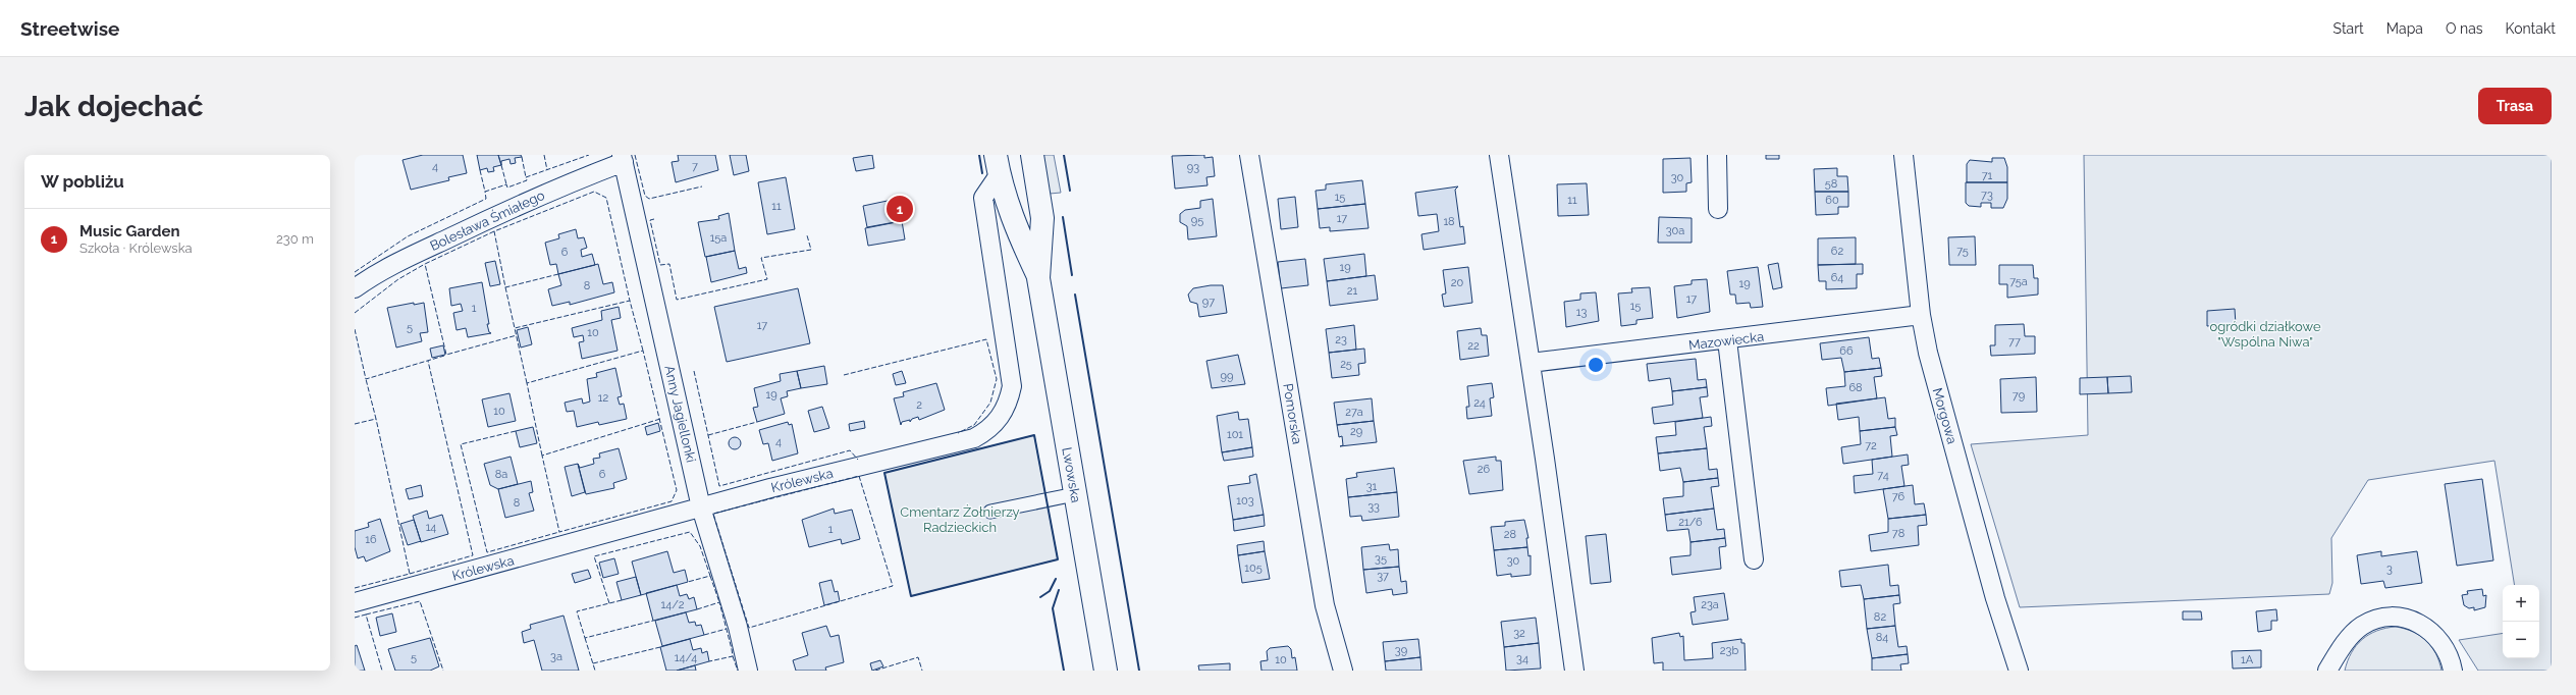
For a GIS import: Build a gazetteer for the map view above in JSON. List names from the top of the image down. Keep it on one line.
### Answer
{"streets":{"main road":["Lwowska"],"street":["Bolesława Śmiałego","Mazowiecka","Anny Jagiellonki","Pomorska","Morgowa","Królewska"]},"crossings":[["Bolesława Śmiałego","Anny Jagiellonki"],["Mazowiecka","Morgowa"],["Anny Jagiellonki","Królewska"],["Lwowska","Królewska"]],"parks":["ogródki działkowe \"Wspólna Niwa\"","Cmentarz Żołnierzy Radzieckich"],"house_numbers":["4","7","93","71","30","58","73","15","11","60","11","17","95","18","30a","15a","62","75","6","19","64","75a","20","19","8","21","17","97","15","1","13","17","5","10","23","77","22","66","25","99","68","19","79","12","24","2","10","27a","29","101","4","72","26","8a","6","74","31","76","103","8","33","21/6","14","1","78","28","16","35","30","105","3","37","14/2","23a","82","32","84","39","23b","3a","5","14/4","34","10","1A"],"page":{"header":"Streetwise","nav":["Start","Mapa","O nas","Kontakt"],"buttons":"Trasa","title":"Jak dojechać","heading":"W pobliżu","pins":"1","list":[{"mark":"1","name":"Music Garden","note":"Szkoła · Królewska","value":"230 m"}],"map_buttons":["+","−"]}}
